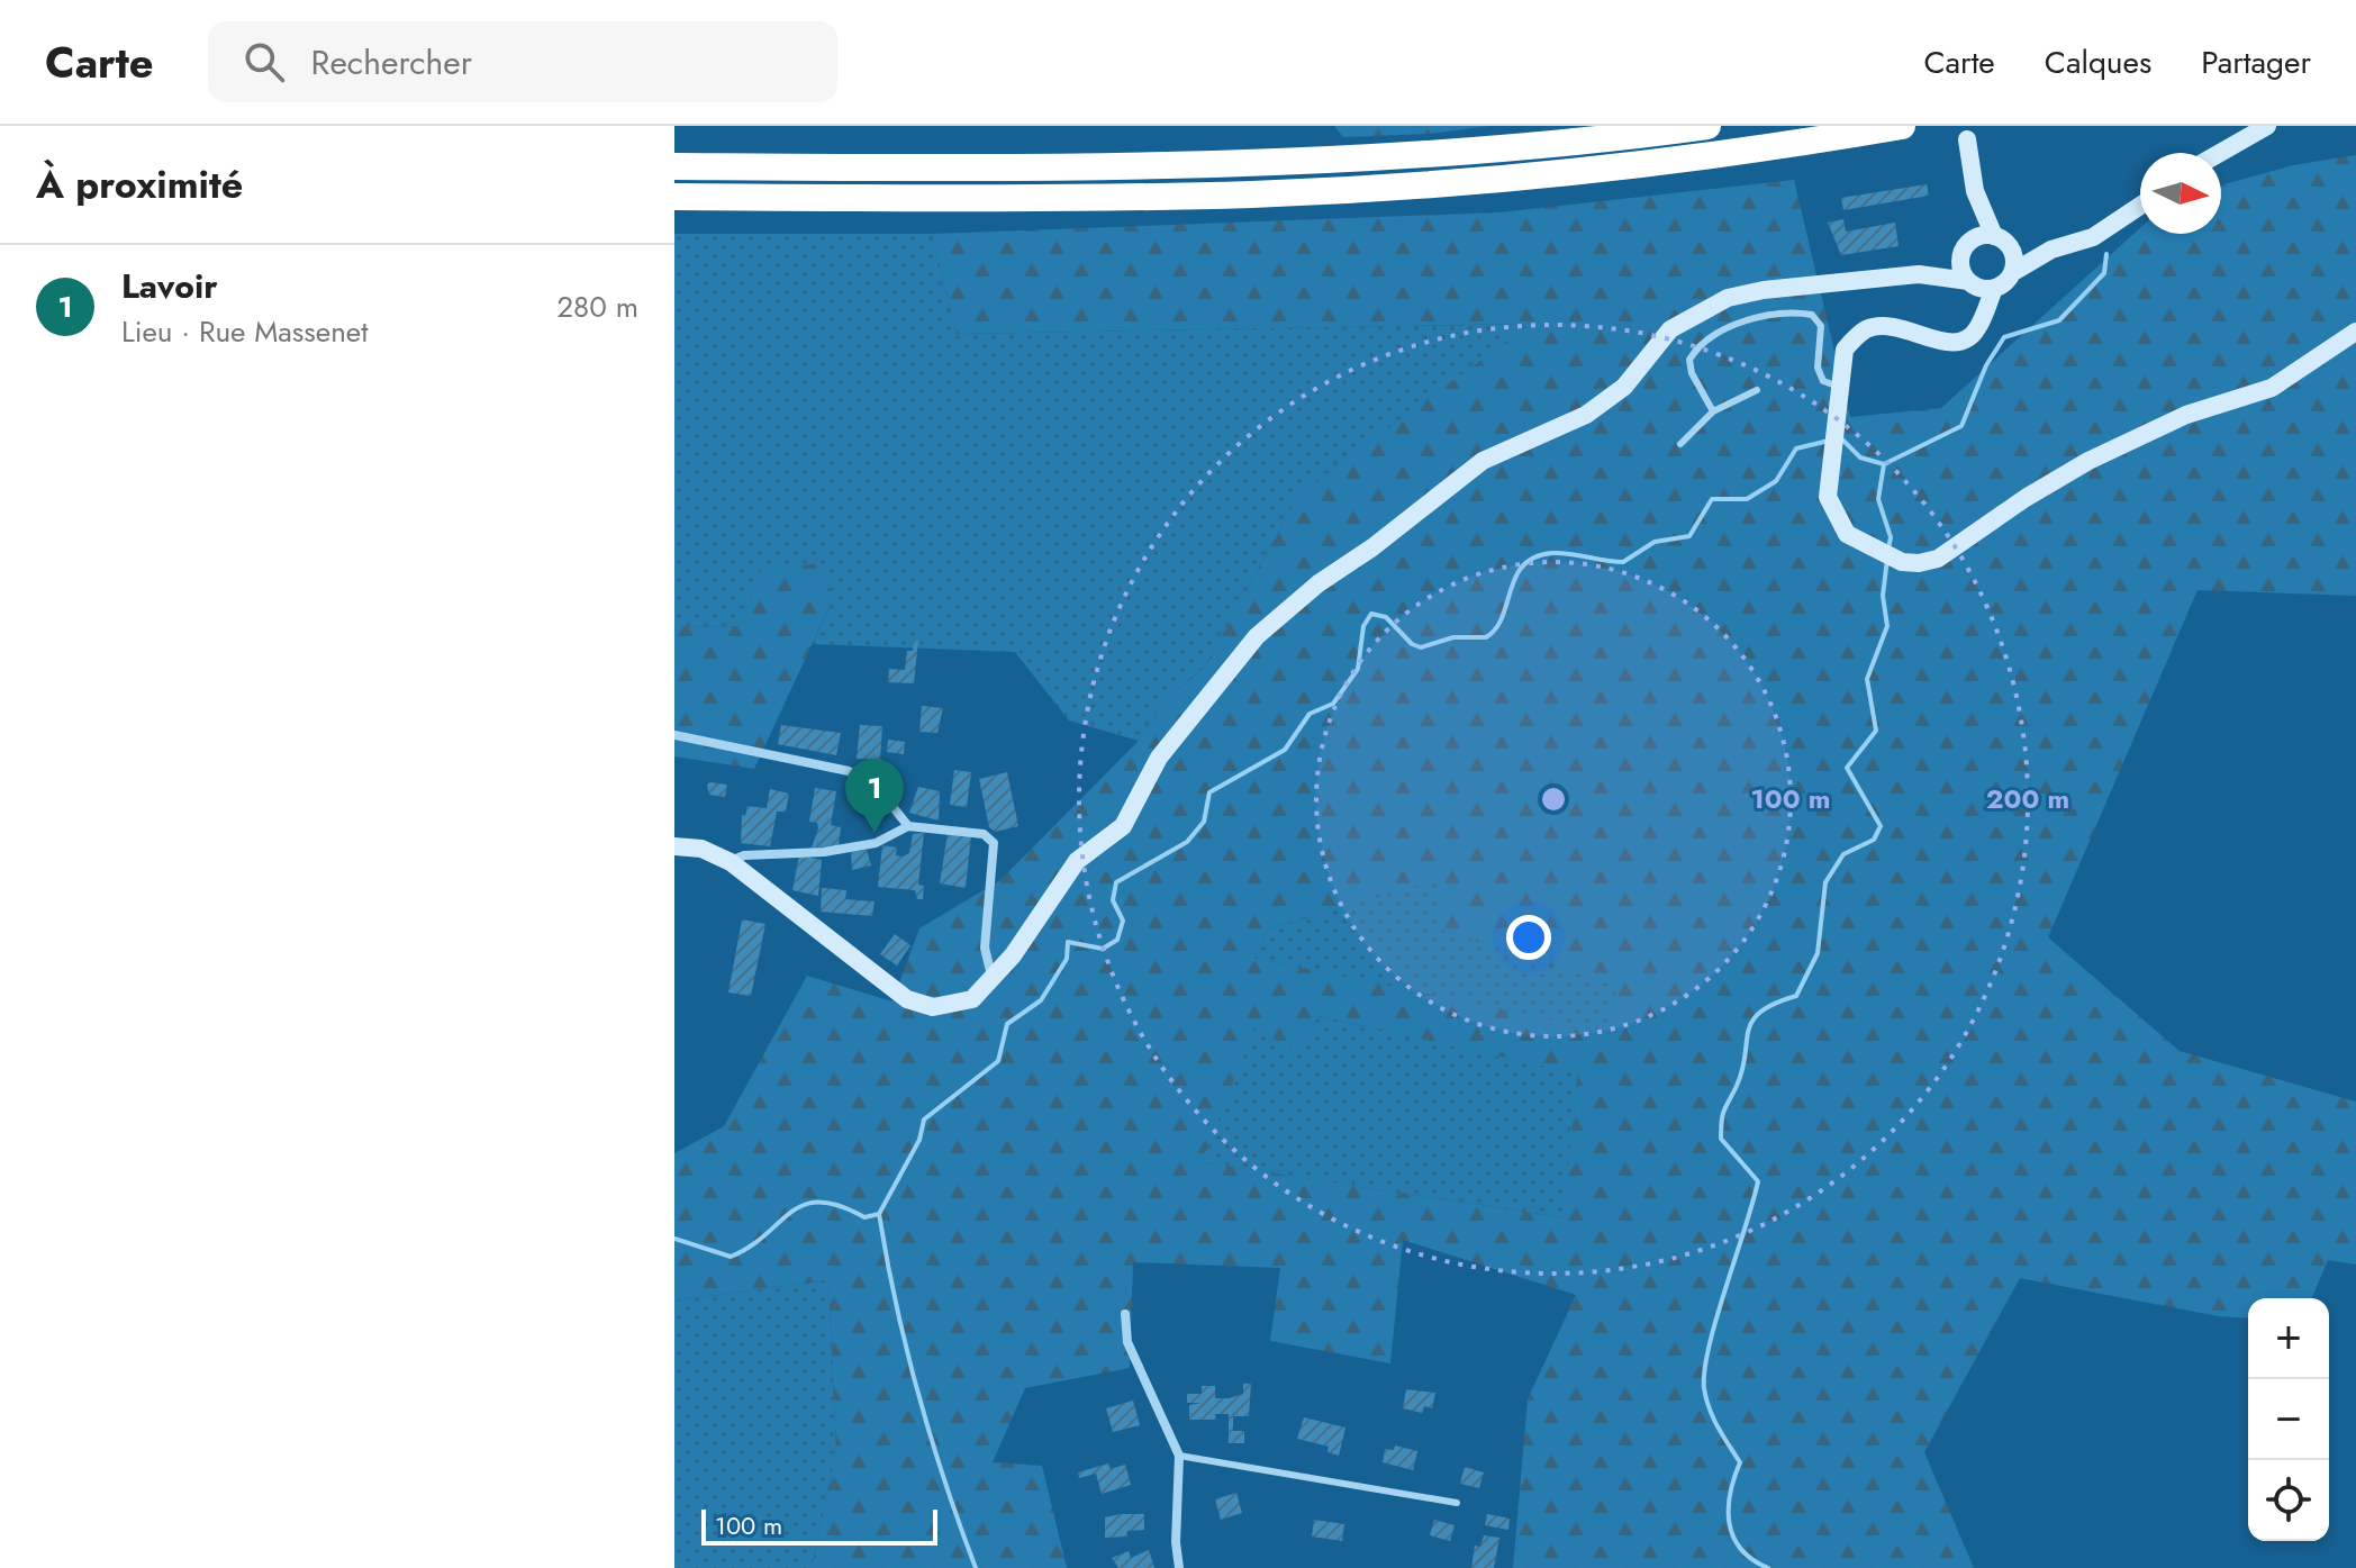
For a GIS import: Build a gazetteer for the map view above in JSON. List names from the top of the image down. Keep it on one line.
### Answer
{"scale_bar":"100 m","north":"right","page":{"header":"Carte","search":"Rechercher","nav":["Carte","Calques","Partager"],"heading":"À proximité","list":[{"mark":"1","name":"Lavoir","note":"Lieu · Rue Massenet","value":"280 m"}],"pins":"1","map_buttons":["+","−"],"scale":"100 m"},"rings":["100 m","200 m"]}
